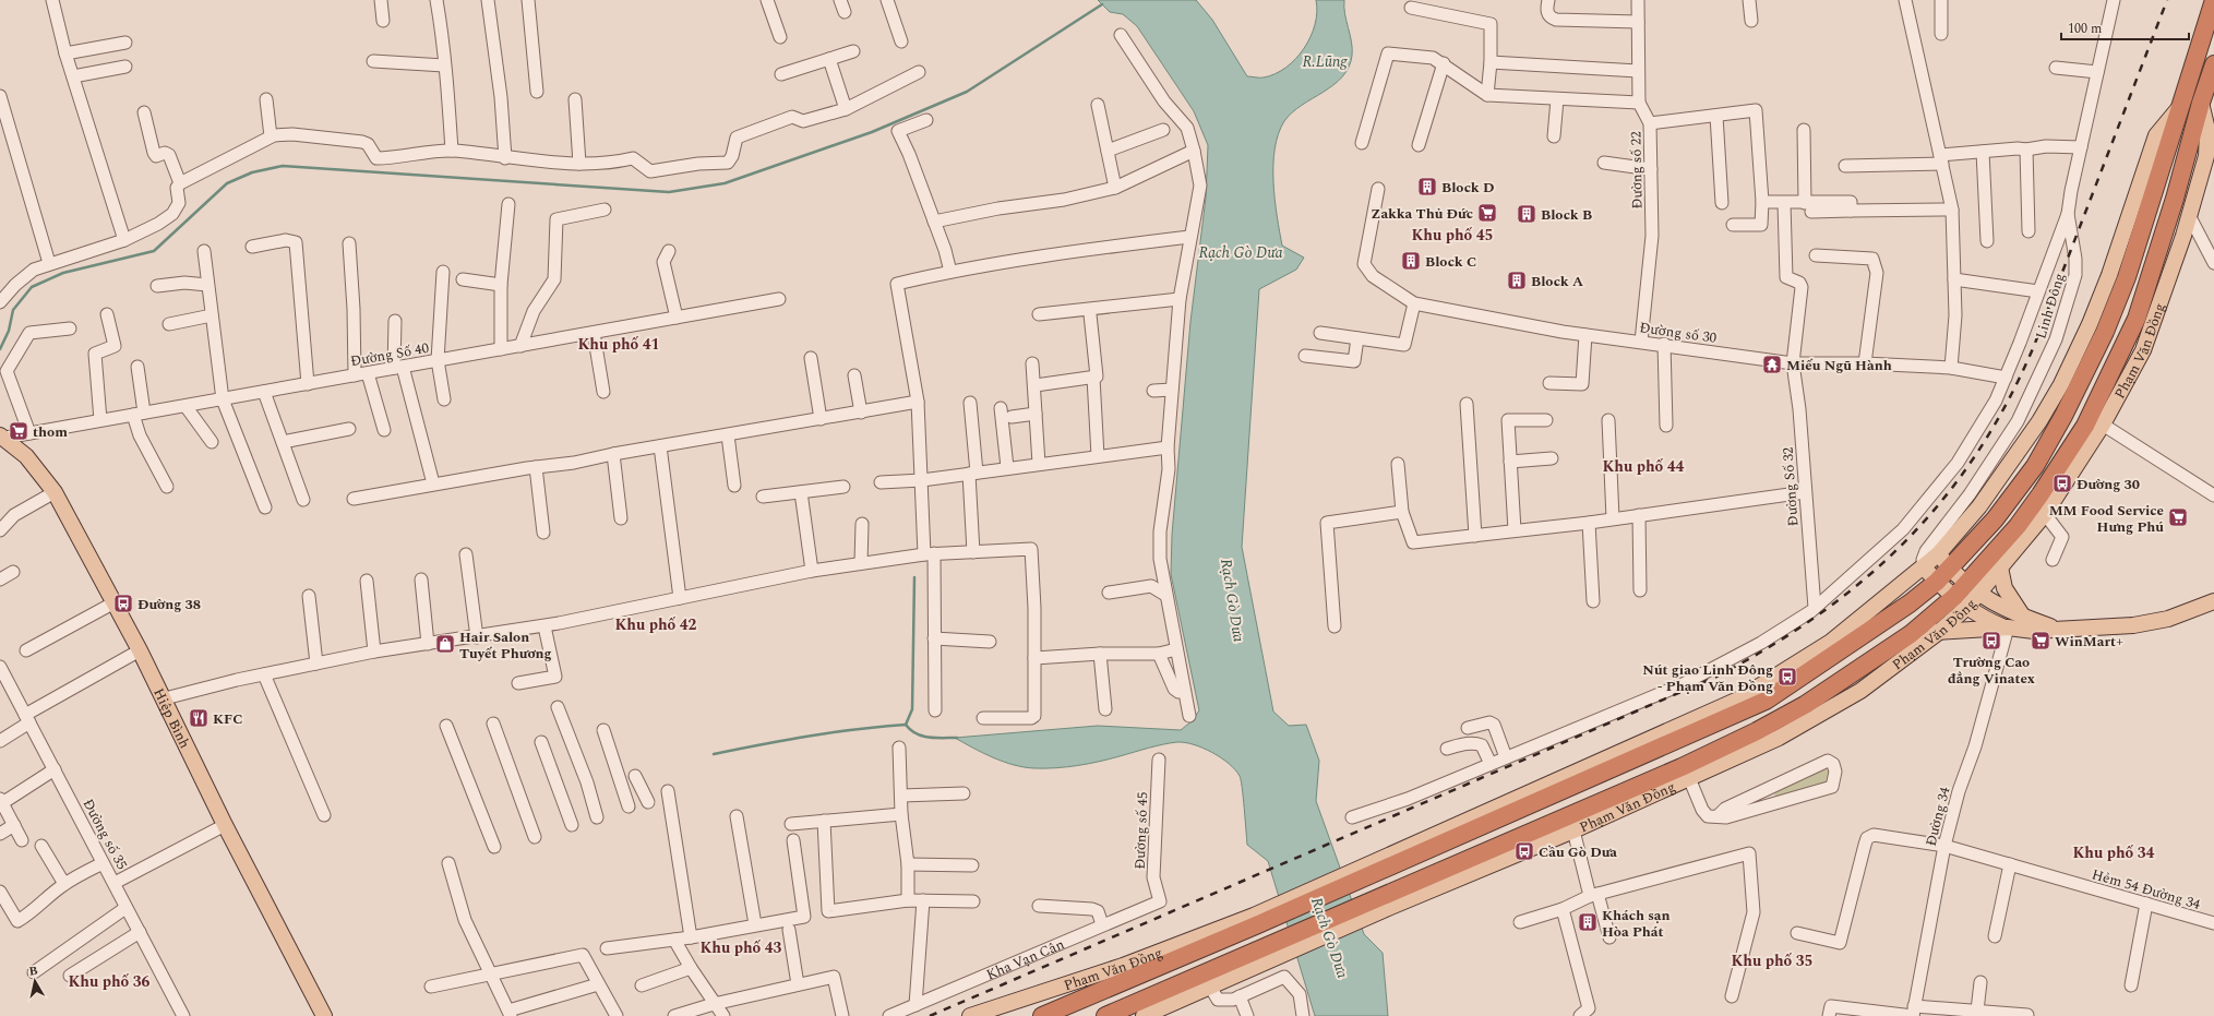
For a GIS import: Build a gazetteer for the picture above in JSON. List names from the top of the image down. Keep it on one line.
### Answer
{"streets":{"highway":["Phạm Văn Đồng"],"main road":["Hiệp Bình"],"street":["Đường số 22","Linh Đông","Đường số 30","Đường Số 40","Đường Số 32","Đường 34","Đường số 45","Đường số 35","Hẻm 54 Đường 34","Kha Vạn Cân"]},"crossings":[["Đường số 22","Đường số 30"],["Đường số 30","Đường Số 32"],["Đường Số 40","Hiệp Bình"],["Đường 34","Hẻm 54 Đường 34"],["Đường số 45","Kha Vạn Cân"]],"districts":["Khu phố 45","Khu phố 41","Khu phố 44","Khu phố 42","Khu phố 34","Khu phố 43","Khu phố 35","Khu phố 36"],"water":["R.Lũng","Rạch Gò Dưa"],"places":{"building":["Block D","Block B","Block C","Block A","Khách sạn Hòa Phát"],"supermarket":["Zakka Thủ Đức","thom","MM Food Service Hưng Phú","WinMart+"],"temple":["Miếu Ngũ Hành"],"bus stop":["Đường 30","Đường 38","Trường Cao đẳng Vinatex","Nút giao Linh Đông - Phạm Văn Đồng","Cầu Gò Dưa"],"shop":["Hair Salon Tuyết Phương"],"restaurant":["KFC"]},"scale_bar":"100 m","north":"top"}
